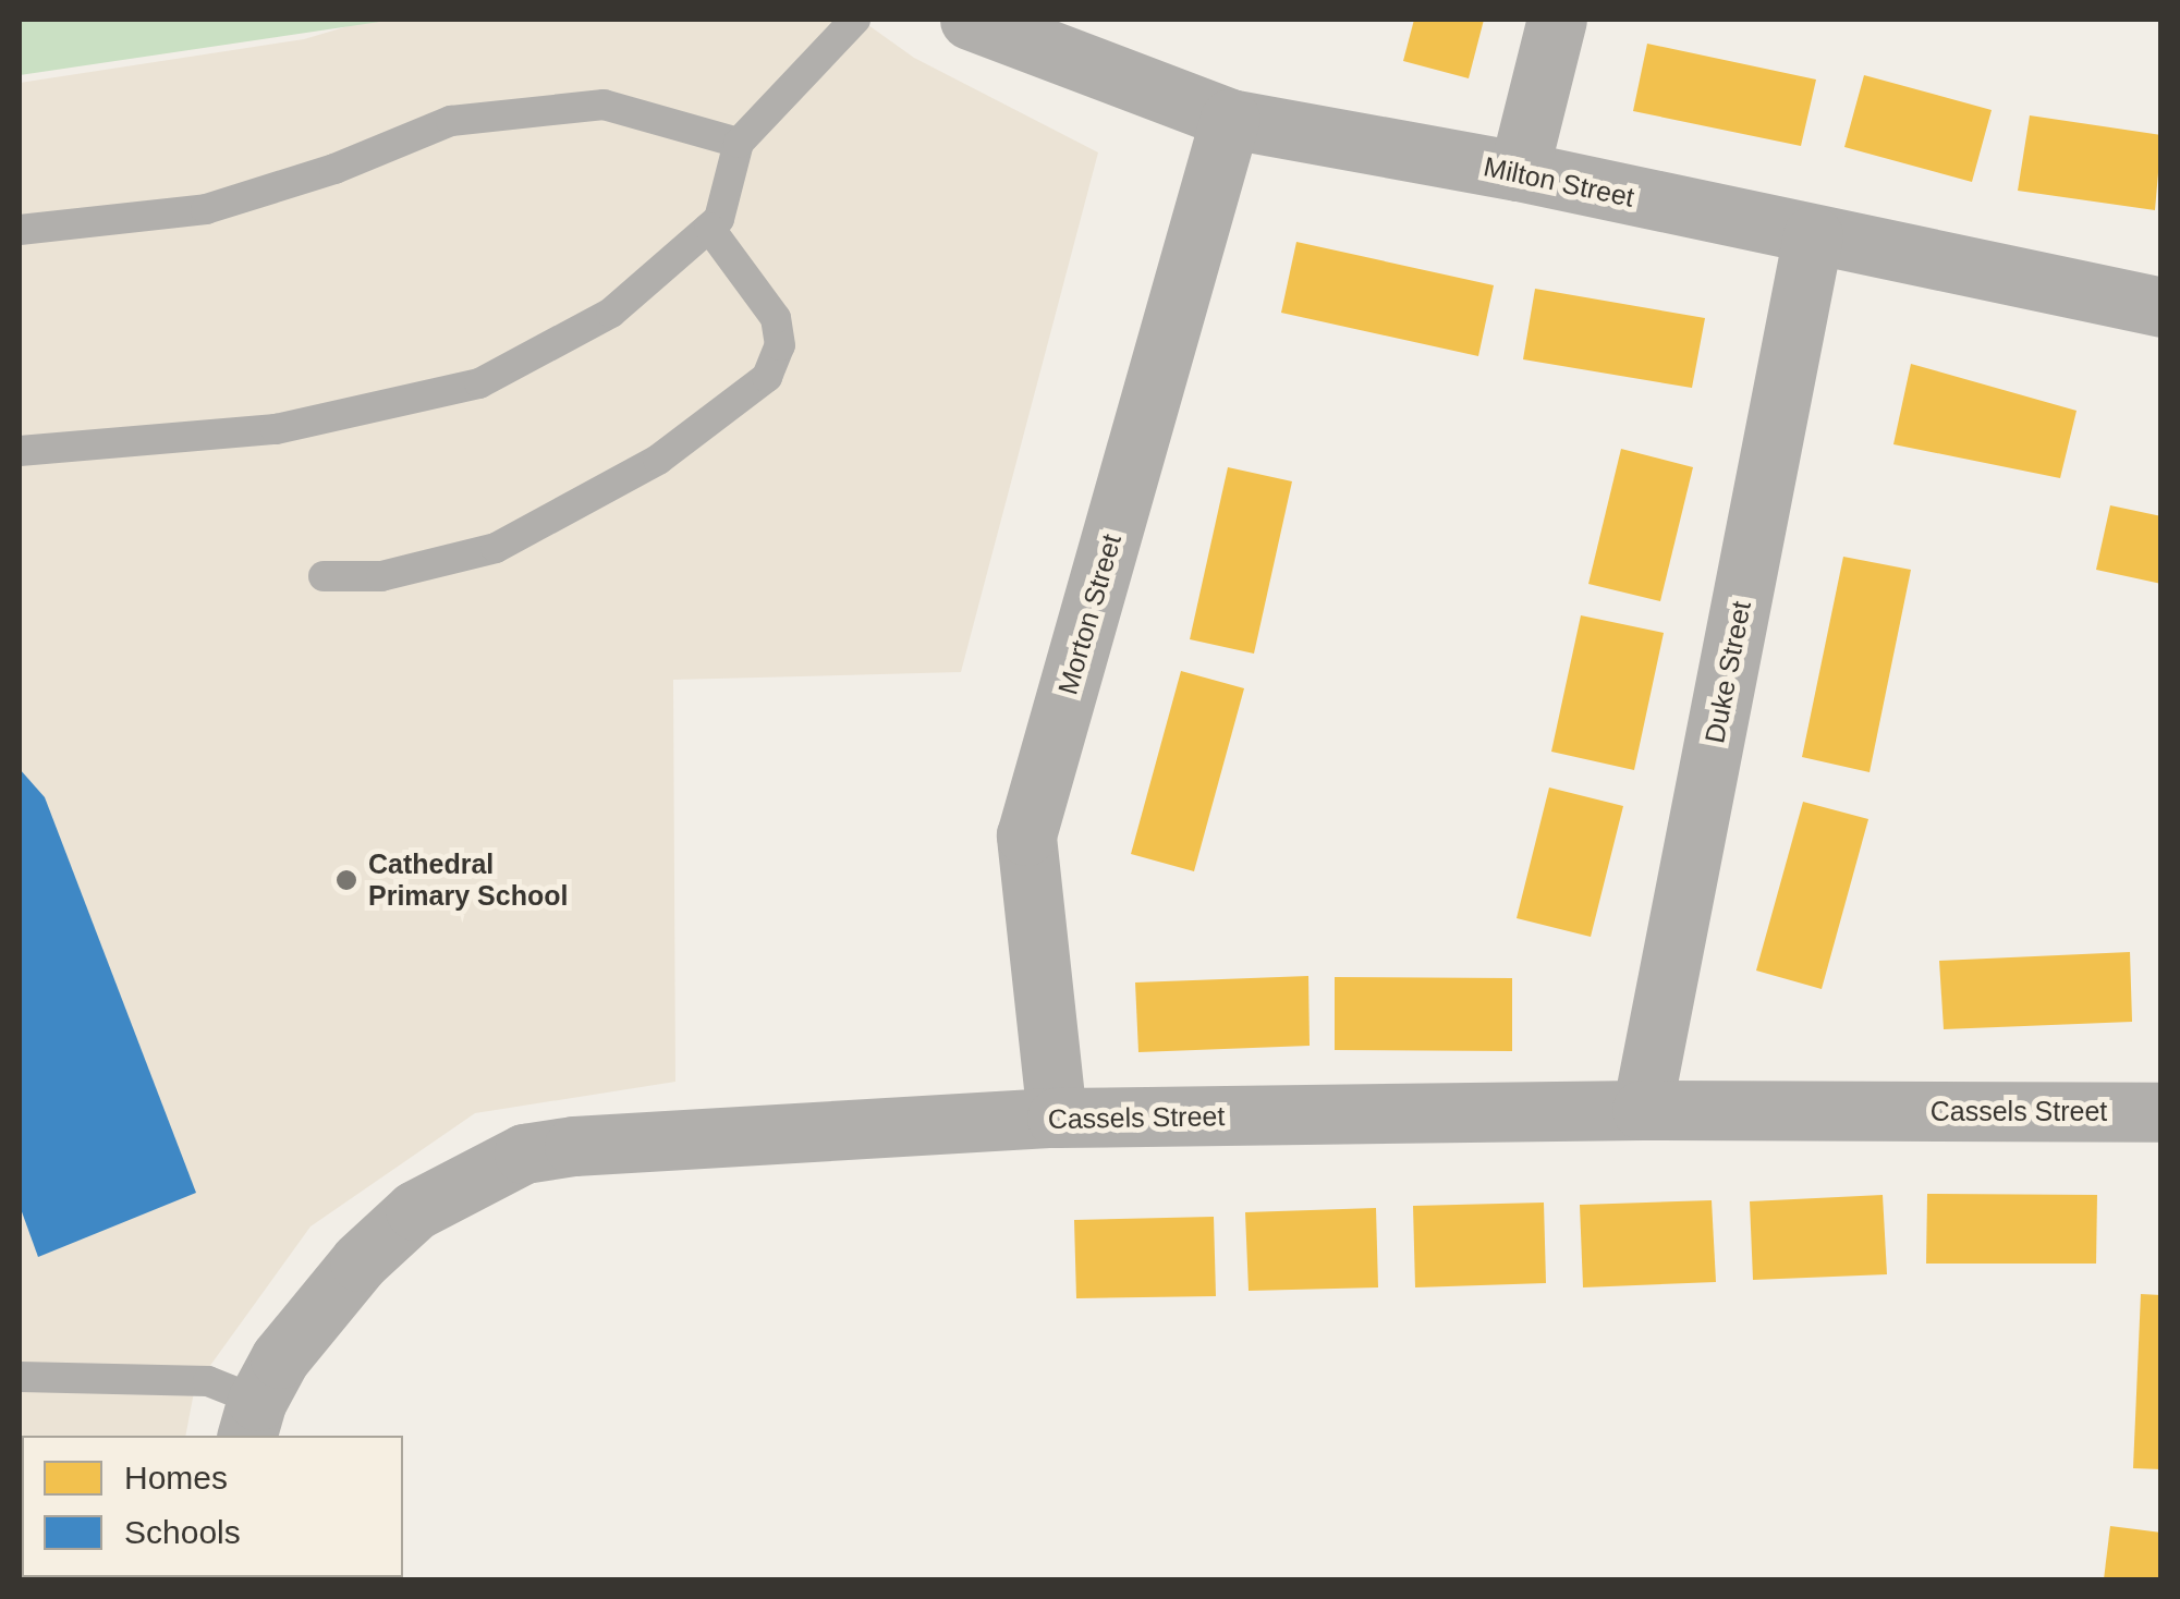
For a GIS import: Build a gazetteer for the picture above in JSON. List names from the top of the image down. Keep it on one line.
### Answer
{"streets":{"street":["Milton Street","Morton Street","Duke Street","Cassels Street"]},"crossings":[["Milton Street","Morton Street"],["Milton Street","Duke Street"],["Morton Street","Cassels Street"],["Duke Street","Cassels Street"]],"places":["Cathedral Primary School"],"legend":["Homes","Schools"]}
